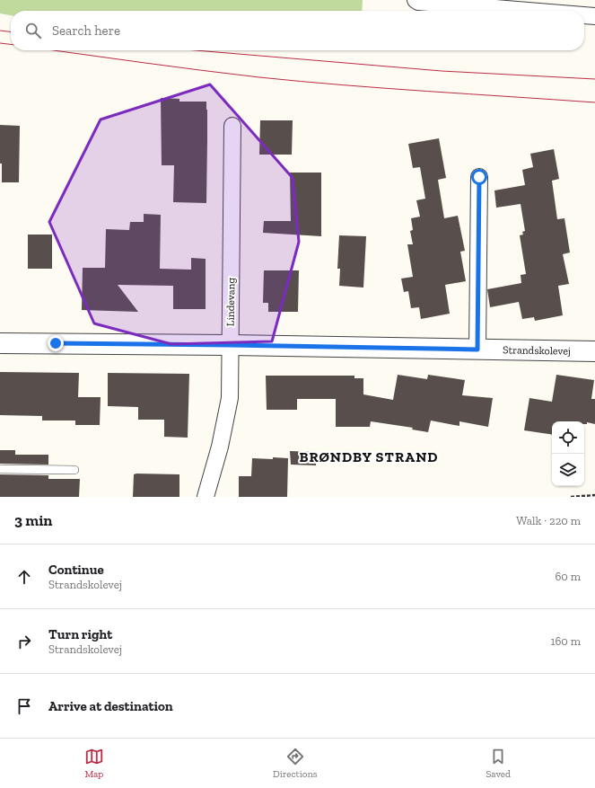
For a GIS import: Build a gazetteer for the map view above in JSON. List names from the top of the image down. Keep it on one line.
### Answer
{"streets":{"street":["Lindevang","Strandskolevej"]},"crossings":[["Lindevang","Strandskolevej"]],"districts":["BRØNDBY STRAND"],"page":{"search":"Search here","heading":["3 min","Walk · 220 m"],"list":[["Continue","Strandskolevej","60 m"],["Turn right","Strandskolevej","160 m"],"Arrive at destination"],"nav":["Map","Directions","Saved"]}}
